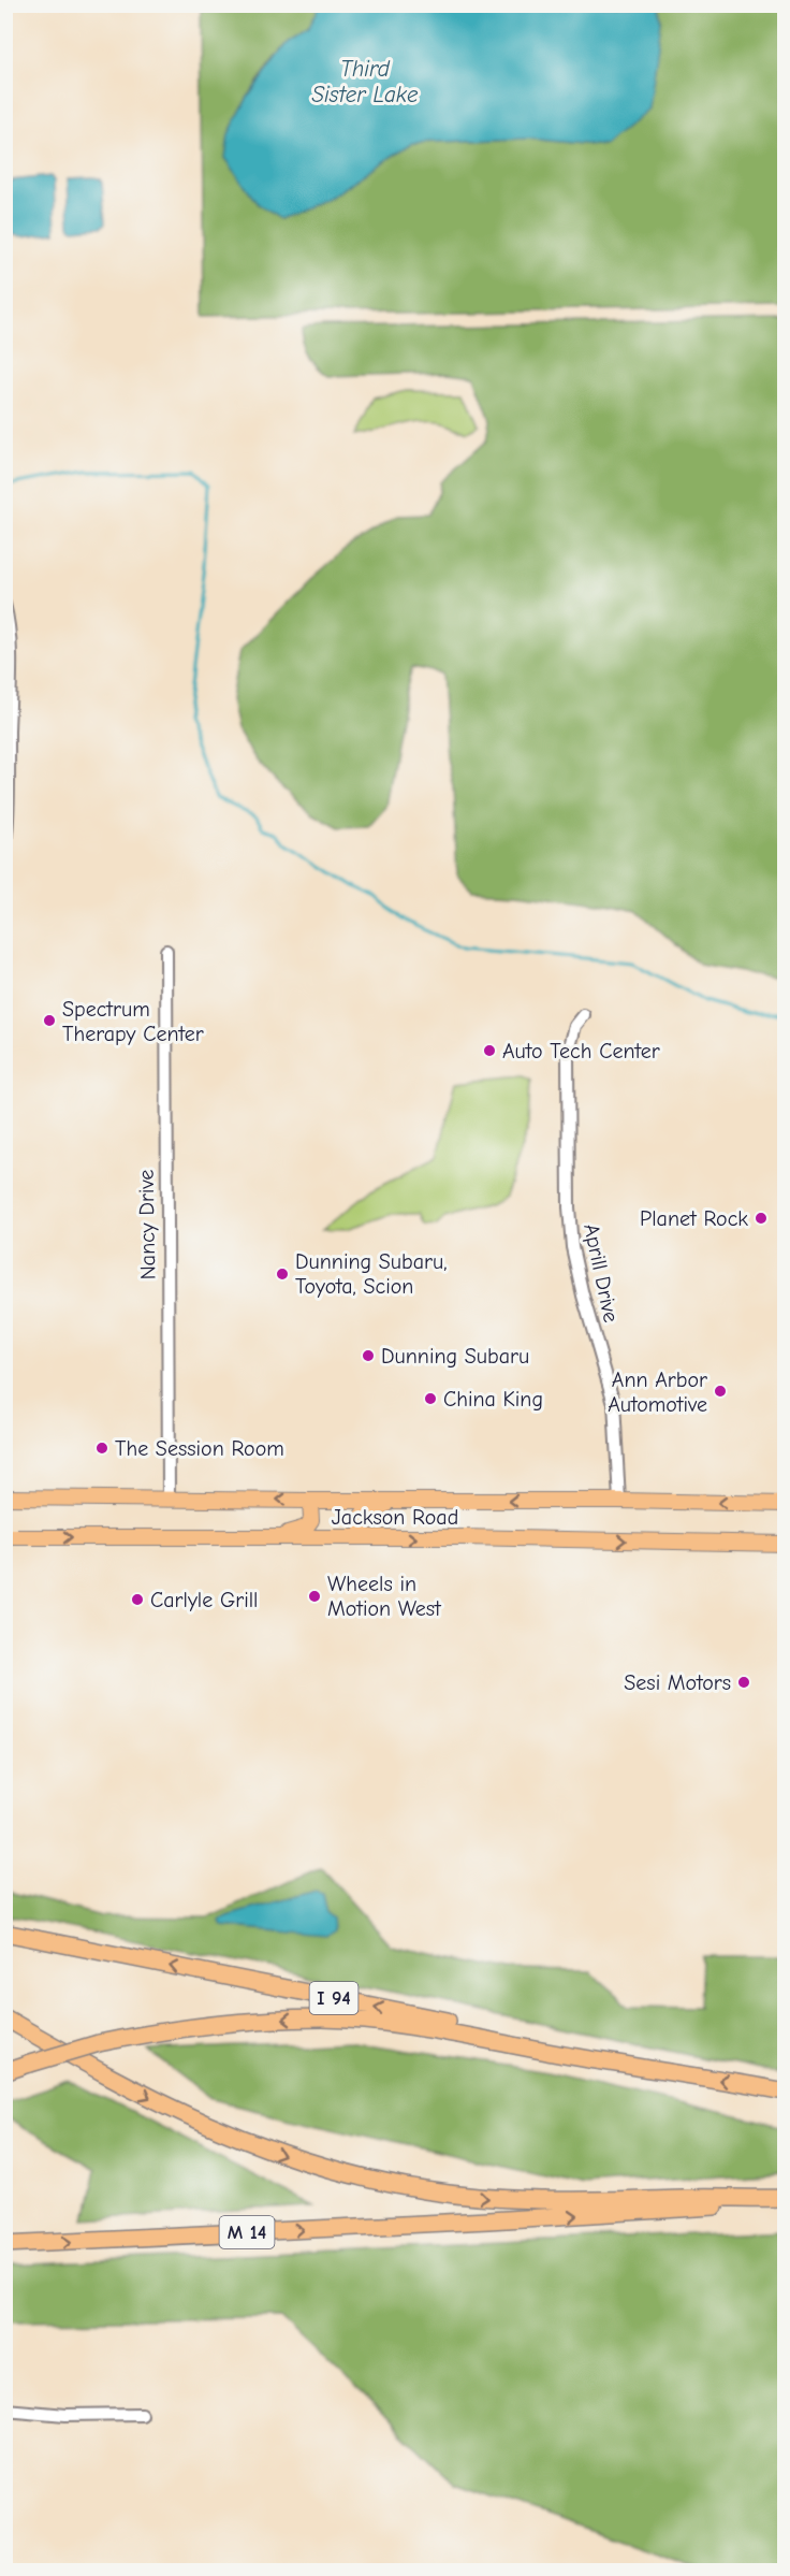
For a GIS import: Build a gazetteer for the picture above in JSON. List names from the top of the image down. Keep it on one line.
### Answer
{"streets":{"highway":["I 94","M 14"],"main road":["Jackson Road"],"street":["Nancy Drive","Aprill Drive"]},"crossings":[["Nancy Drive","Jackson Road"],["Aprill Drive","Jackson Road"]],"water":["Third Sister Lake"],"places":["Spectrum Therapy Center","Auto Tech Center","Planet Rock","Dunning Subaru, Toyota, Scion","Dunning Subaru","Ann Arbor Automotive","China King","The Session Room","Wheels in Motion West","Carlyle Grill","Sesi Motors"]}
